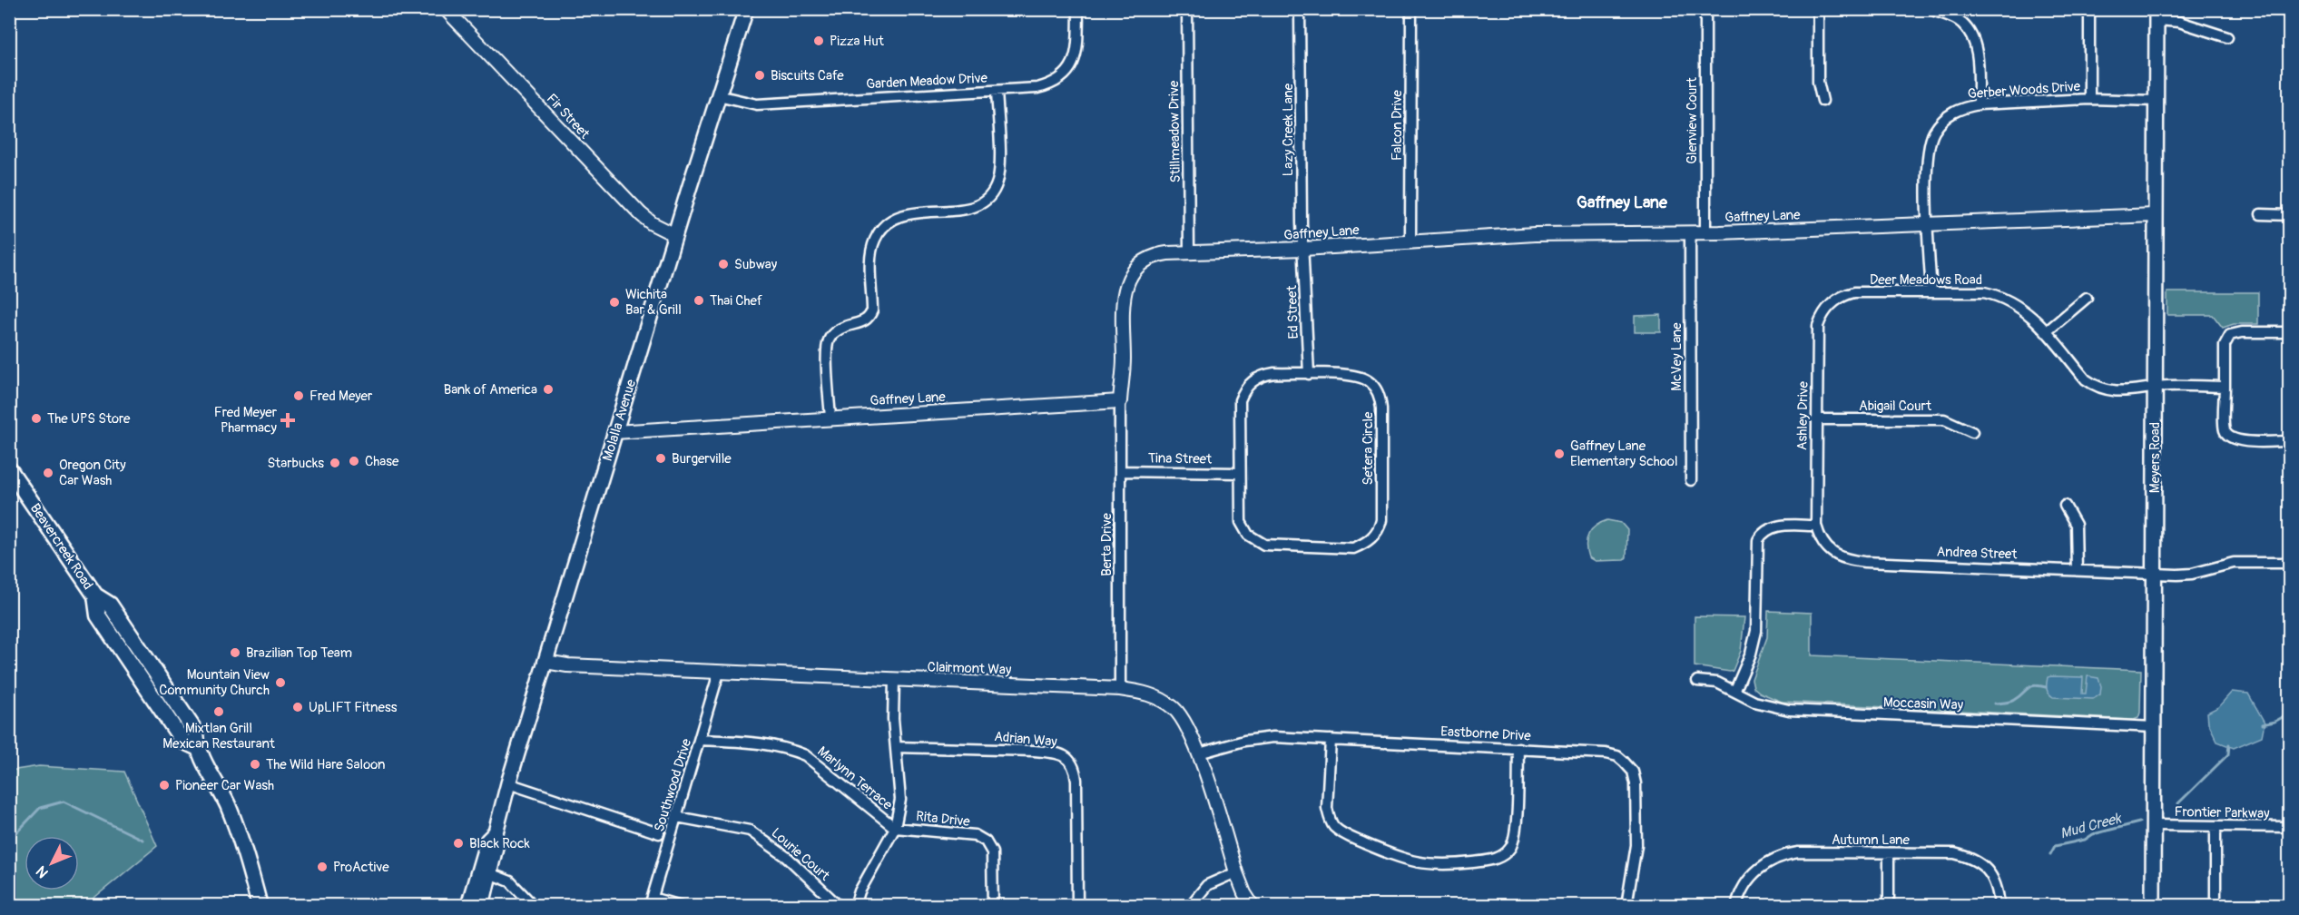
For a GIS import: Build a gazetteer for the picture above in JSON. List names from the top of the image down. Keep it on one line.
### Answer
{"streets":{"main road":["Molalla Avenue","Meyers Road","Beavercreek Road"],"street":["Garden Meadow Drive","Gerber Woods Drive","Fir Street","Glenview Court","Falcon Drive","Lazy Creek Lane","Stillmeadow Drive","Gaffney Lane","Deer Meadows Road","Ed Street","McVey Lane","Abigail Court","Ashley Drive","Setera Circle","Tina Street","Berta Drive","Andrea Street","Clairmont Way","Moccasin Way","Eastborne Drive","Adrian Way","Marlynn Terrace","Southwood Drive","Frontier Parkway","Rita Drive","Autumn Lane","Lourie Court"]},"crossings":[["Garden Meadow Drive","Molalla Avenue"],["Gerber Woods Drive","Gaffney Lane"],["Gerber Woods Drive","Deer Meadows Road"],["Gerber Woods Drive","Meyers Road"],["Fir Street","Molalla Avenue"],["Glenview Court","Gaffney Lane"],["Falcon Drive","Gaffney Lane"],["Lazy Creek Lane","Gaffney Lane"],["Lazy Creek Lane","Ed Street"],["Stillmeadow Drive","Gaffney Lane"],["Gaffney Lane","Ed Street"],["Gaffney Lane","McVey Lane"],["Gaffney Lane","Molalla Avenue"],["Gaffney Lane","Meyers Road"],["Gaffney Lane","Berta Drive"],["Deer Meadows Road","Ashley Drive"],["Deer Meadows Road","Meyers Road"],["Ed Street","Setera Circle"],["Ed Street","Tina Street"],["Abigail Court","Ashley Drive"],["Ashley Drive","Andrea Street"],["Molalla Avenue","Clairmont Way"],["Setera Circle","Tina Street"],["Meyers Road","Andrea Street"],["Meyers Road","Moccasin Way"],["Meyers Road","Frontier Parkway"],["Tina Street","Berta Drive"],["Berta Drive","Clairmont Way"],["Clairmont Way","Eastborne Drive"],["Clairmont Way","Southwood Drive"],["Marlynn Terrace","Southwood Drive"],["Marlynn Terrace","Rita Drive"],["Southwood Drive","Lourie Court"]],"districts":["Gaffney Lane"],"water":["Mud Creek"],"places":{"other":["Pizza Hut","Biscuits Cafe","Subway","Thai Chef","Wichita Bar & Grill","Bank of America","Fred Meyer","The UPS Store","Gaffney Lane Elementary School","Burgerville","Chase","Starbucks","Oregon City Car Wash","Brazilian Top Team","Mountain View Community Church","UpLIFT Fitness","Mixtlan Grill Mexican Restaurant","The Wild Hare Saloon","Pioneer Car Wash","Black Rock","ProActive"],"health":["Fred Meyer Pharmacy"]},"north":"bottom left"}
